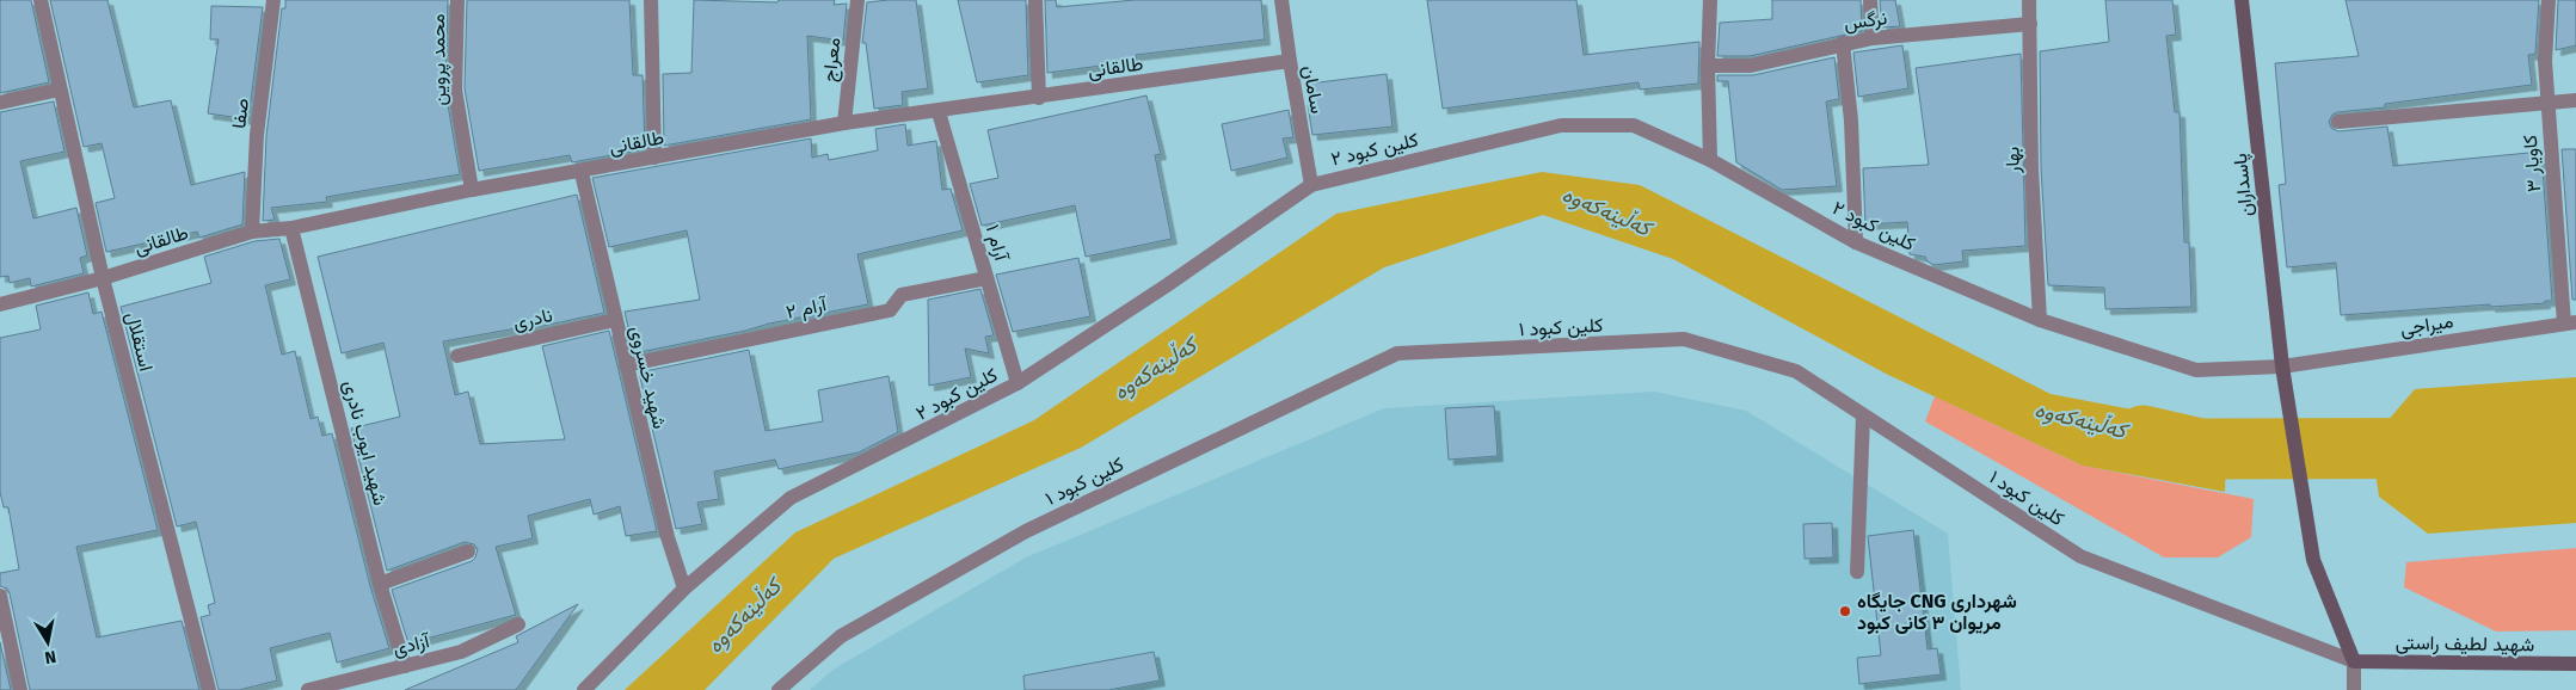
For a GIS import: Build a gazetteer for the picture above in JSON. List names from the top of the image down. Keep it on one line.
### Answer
{"streets":{"main road":["پاسداران","شهید لطیف راستی"],"street":["نرگس","محمد پروین","معراج","طالقانی","سامان","صفا","کلین کبود ۲","بهار","کاویار ۳","آرام ۱","آرام ۲","نادری","میراجی","کلین کبود ۱","استقلال","شهید خسروی","شهید ایوب نادری","آزادی"]},"crossings":[["نرگس","بهار"],["محمد پروین","طالقانی"],["معراج","طالقانی"],["طالقانی","سامان"],["طالقانی","صفا"],["طالقانی","آرام ۱"],["طالقانی","استقلال"],["طالقانی","شهید خسروی"],["طالقانی","شهید ایوب نادری"],["سامان","کلین کبود ۲"],["کلین کبود ۲","بهار"],["کلین کبود ۲","پاسداران"],["کلین کبود ۲","آرام ۱"],["کلین کبود ۲","میراجی"],["کلین کبود ۲","شهید خسروی"],["کاویار ۳","میراجی"],["پاسداران","میراجی"],["پاسداران","کلین کبود ۱"],["پاسداران","شهید لطیف راستی"],["آرام ۱","آرام ۲"],["آرام ۲","شهید خسروی"],["نادری","شهید خسروی"],["کلین کبود ۱","شهید لطیف راستی"],["شهید ایوب نادری","آزادی"]],"water":["کەڵینەکەوە"],"places":["جایگاه CNG شهرداری مریوان ۳ کانی کبود"],"north":"bottom"}
